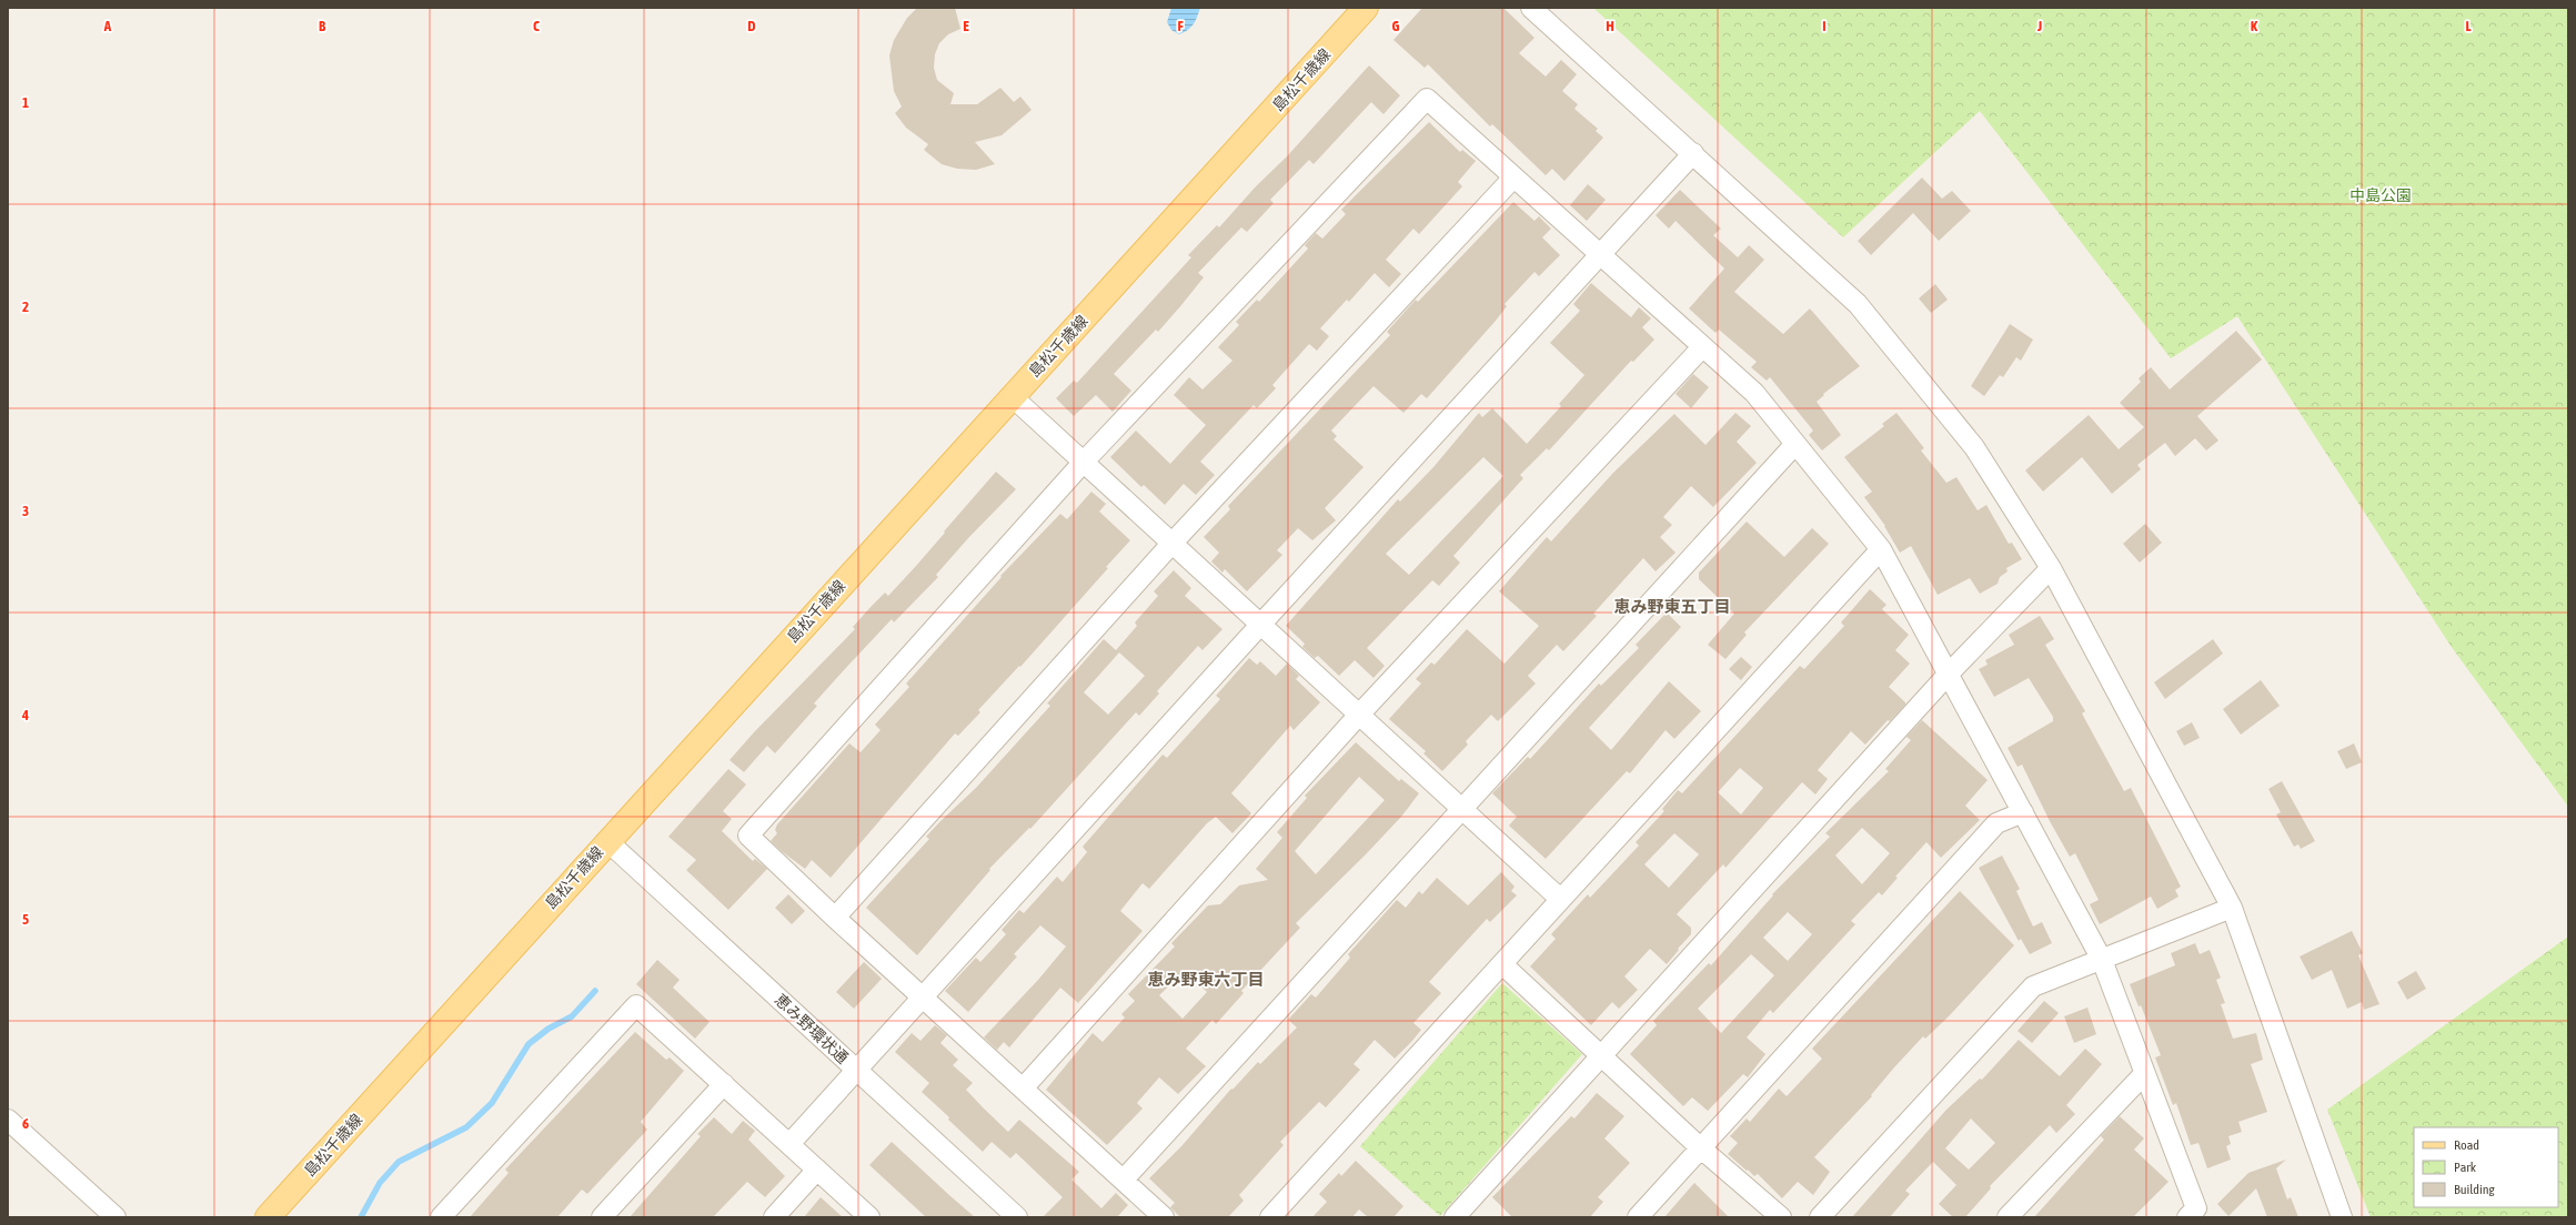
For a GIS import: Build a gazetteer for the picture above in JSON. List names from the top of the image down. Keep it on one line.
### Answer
{"streets":{"main road":["島松千歳線"],"street":["恵み野環状通"]},"crossings":[["島松千歳線","恵み野環状通"]],"districts":["恵み野東五丁目","恵み野東六丁目"],"parks":["中島公園"],"legend":["Road","Park","Building"],"grid":{"columns":["A","B","C","D","E","F","G","H","I","J","K","L"],"rows":["1","2","3","4","5","6"]}}
